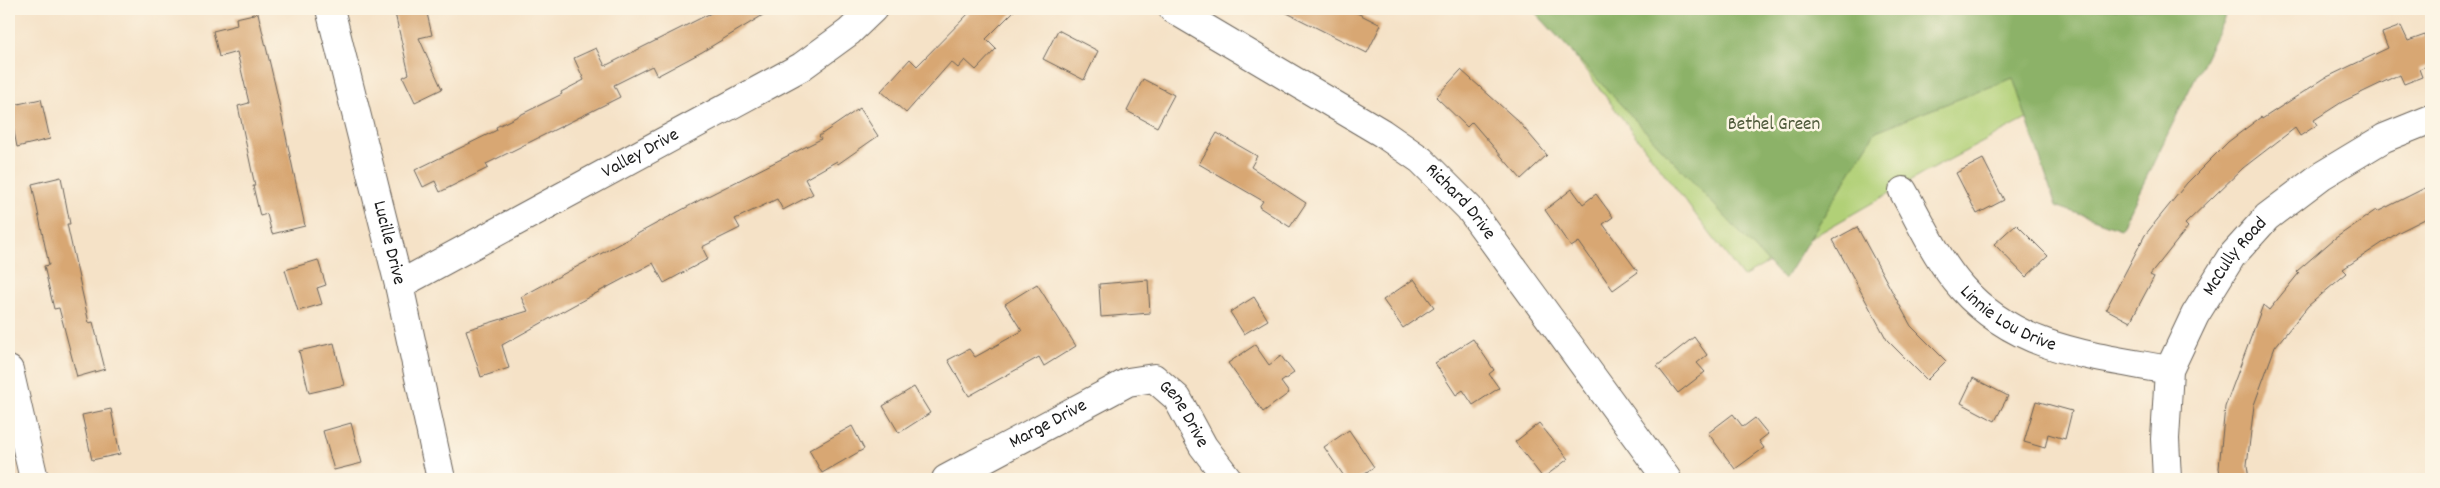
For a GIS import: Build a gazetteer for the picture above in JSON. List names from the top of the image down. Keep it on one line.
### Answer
{"streets":{"street":["Valley Drive","Richard Drive","Lucille Drive","McCully Road","Linnie Lou Drive","Gene Drive","Marge Drive"]},"crossings":[["Valley Drive","Lucille Drive"],["McCully Road","Linnie Lou Drive"],["Gene Drive","Marge Drive"]],"parks":["Bethel Green"]}
